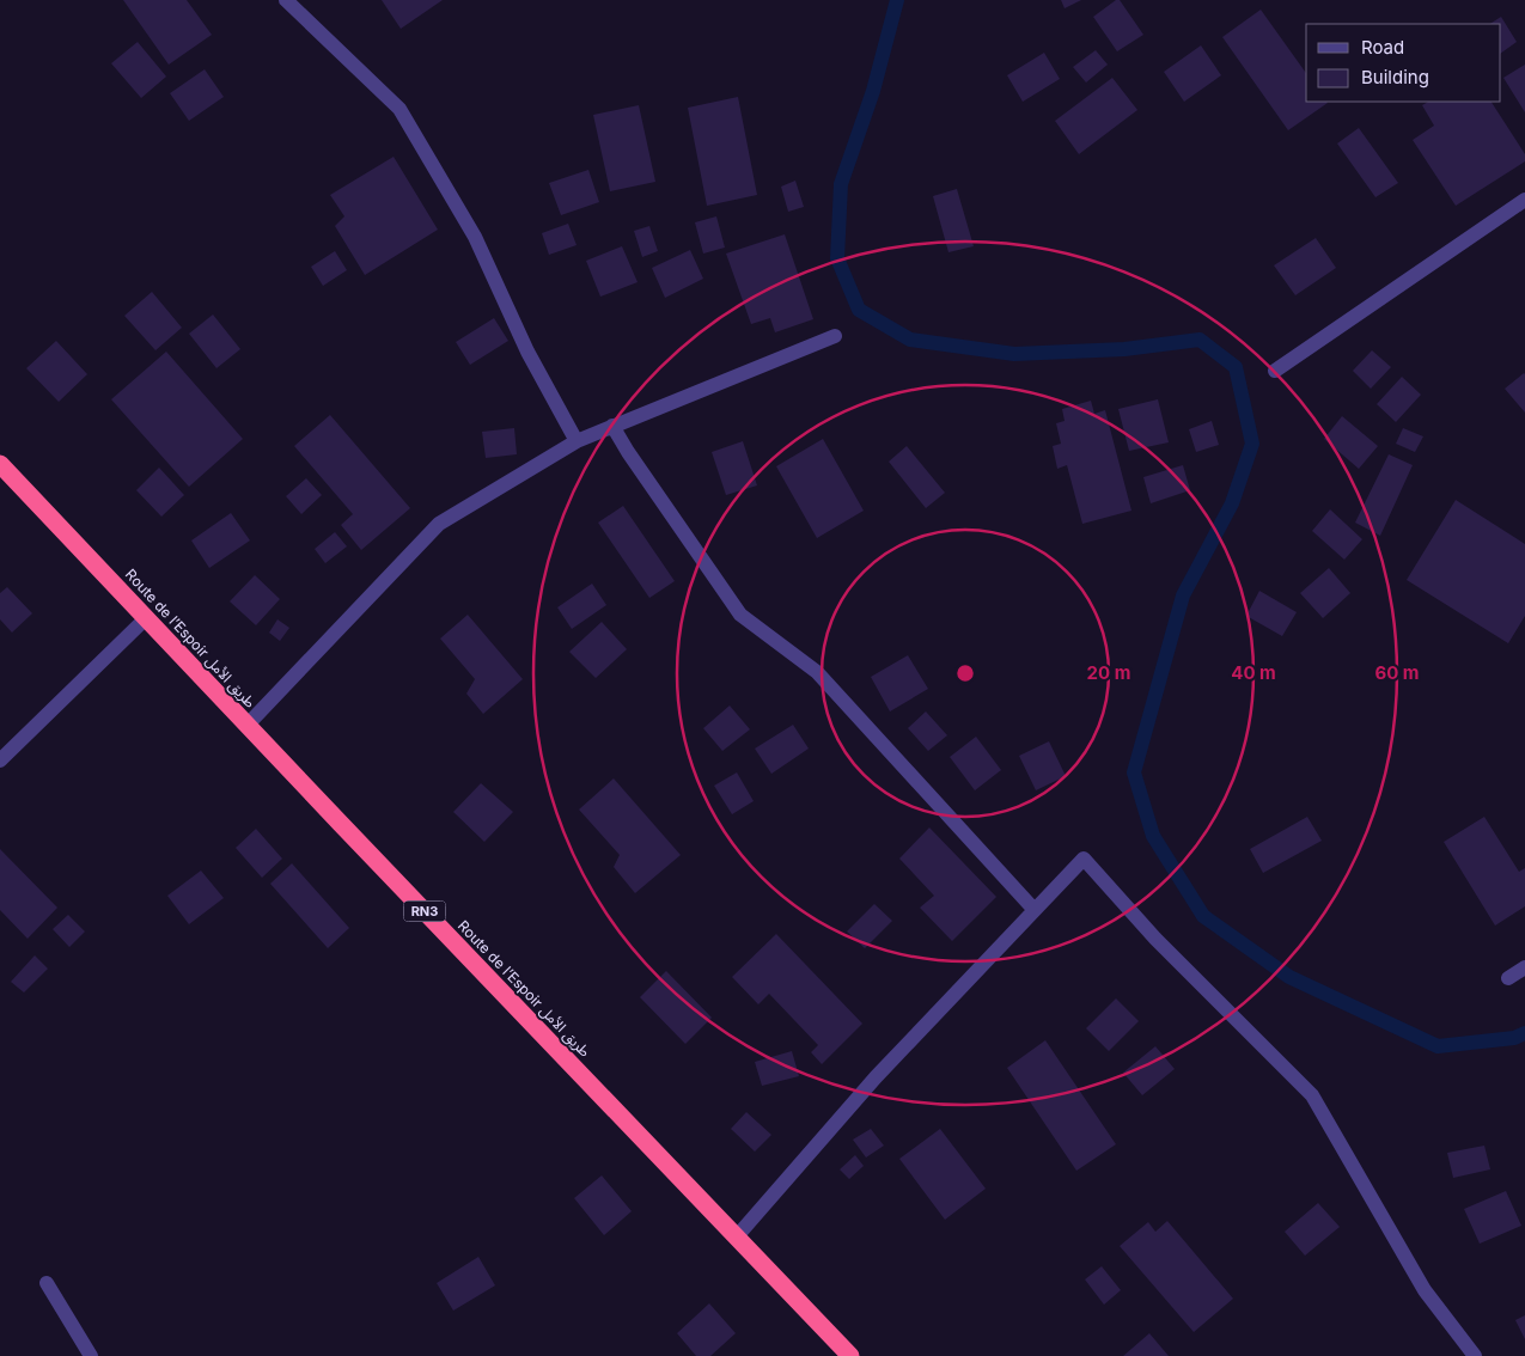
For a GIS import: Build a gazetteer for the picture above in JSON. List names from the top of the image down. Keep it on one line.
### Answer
{"streets":{"highway":["Route de l’Espoir طريق الأمل","RN3"]},"legend":["Road","Building"],"rings":["20 m","40 m","60 m"]}
